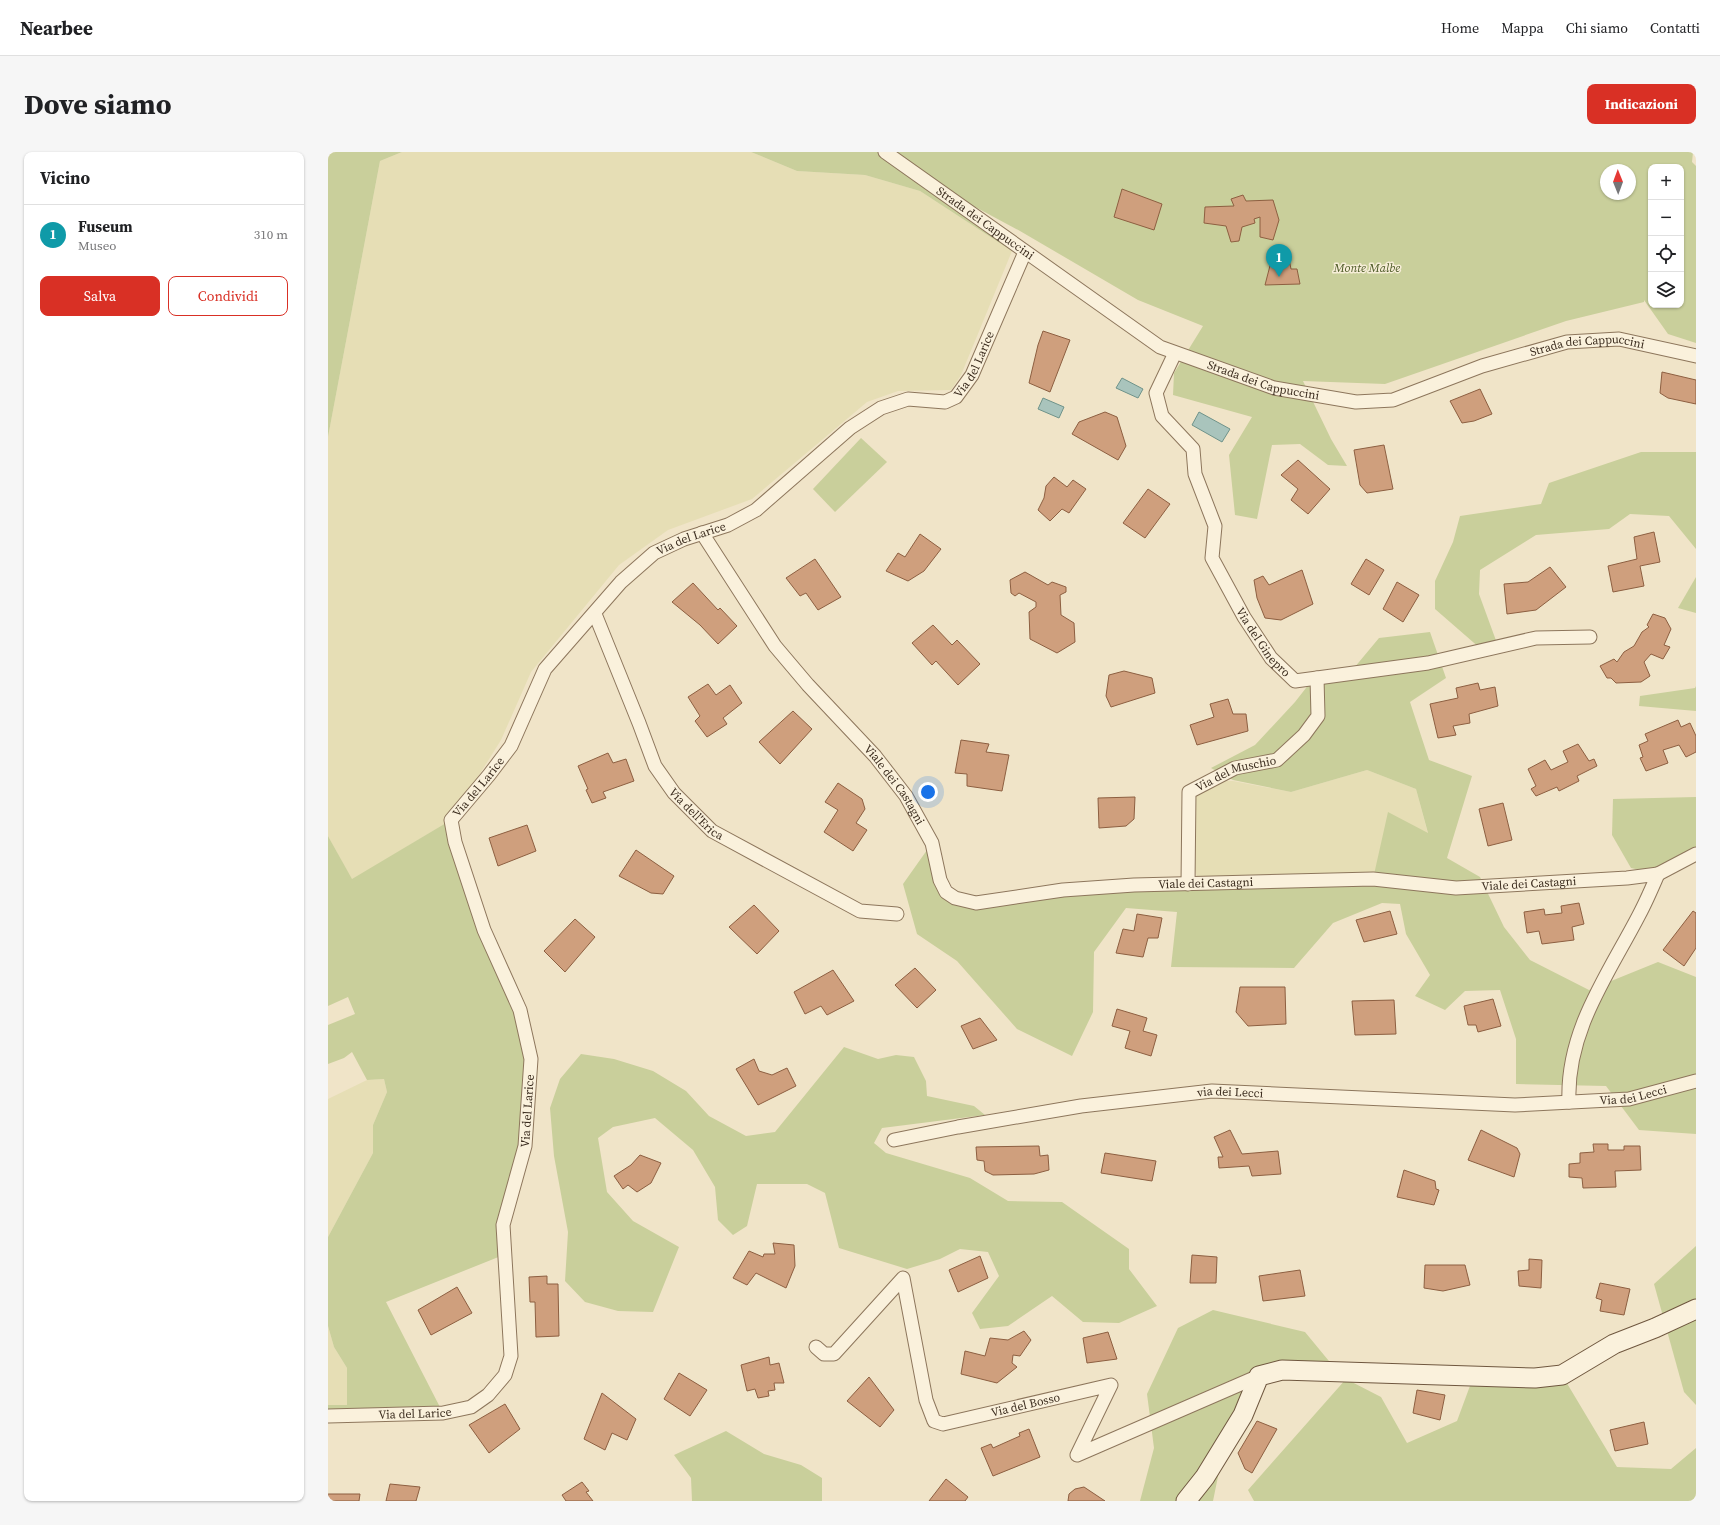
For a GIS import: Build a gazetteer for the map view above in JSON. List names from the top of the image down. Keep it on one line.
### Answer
{"streets":{"street":["Strada dei Cappuccini","Via del Larice","Via del Ginepro","Via del Muschio","Viale dei Castagni","Via dell'Erica","via dei Lecci","Via dei Lecci","Via del Bosso"]},"crossings":[["Strada dei Cappuccini","Via del Larice"],["Strada dei Cappuccini","Via del Ginepro"],["Via del Larice","Viale dei Castagni"],["Via del Larice","Via dell'Erica"],["Via del Ginepro","Via del Muschio"],["Via del Muschio","Viale dei Castagni"],["via dei Lecci","Via dei Lecci"]],"parks":["Monte Malbe"],"north":"top","page":{"header":"Nearbee","nav":["Home","Mappa","Chi siamo","Contatti"],"buttons":["Indicazioni",["Salva","Condividi"]],"title":"Dove siamo","heading":"Vicino","map_buttons":["+","−"],"list":[{"mark":"1","name":"Fuseum","note":"Museo","value":"310 m"}],"pins":"1"}}
